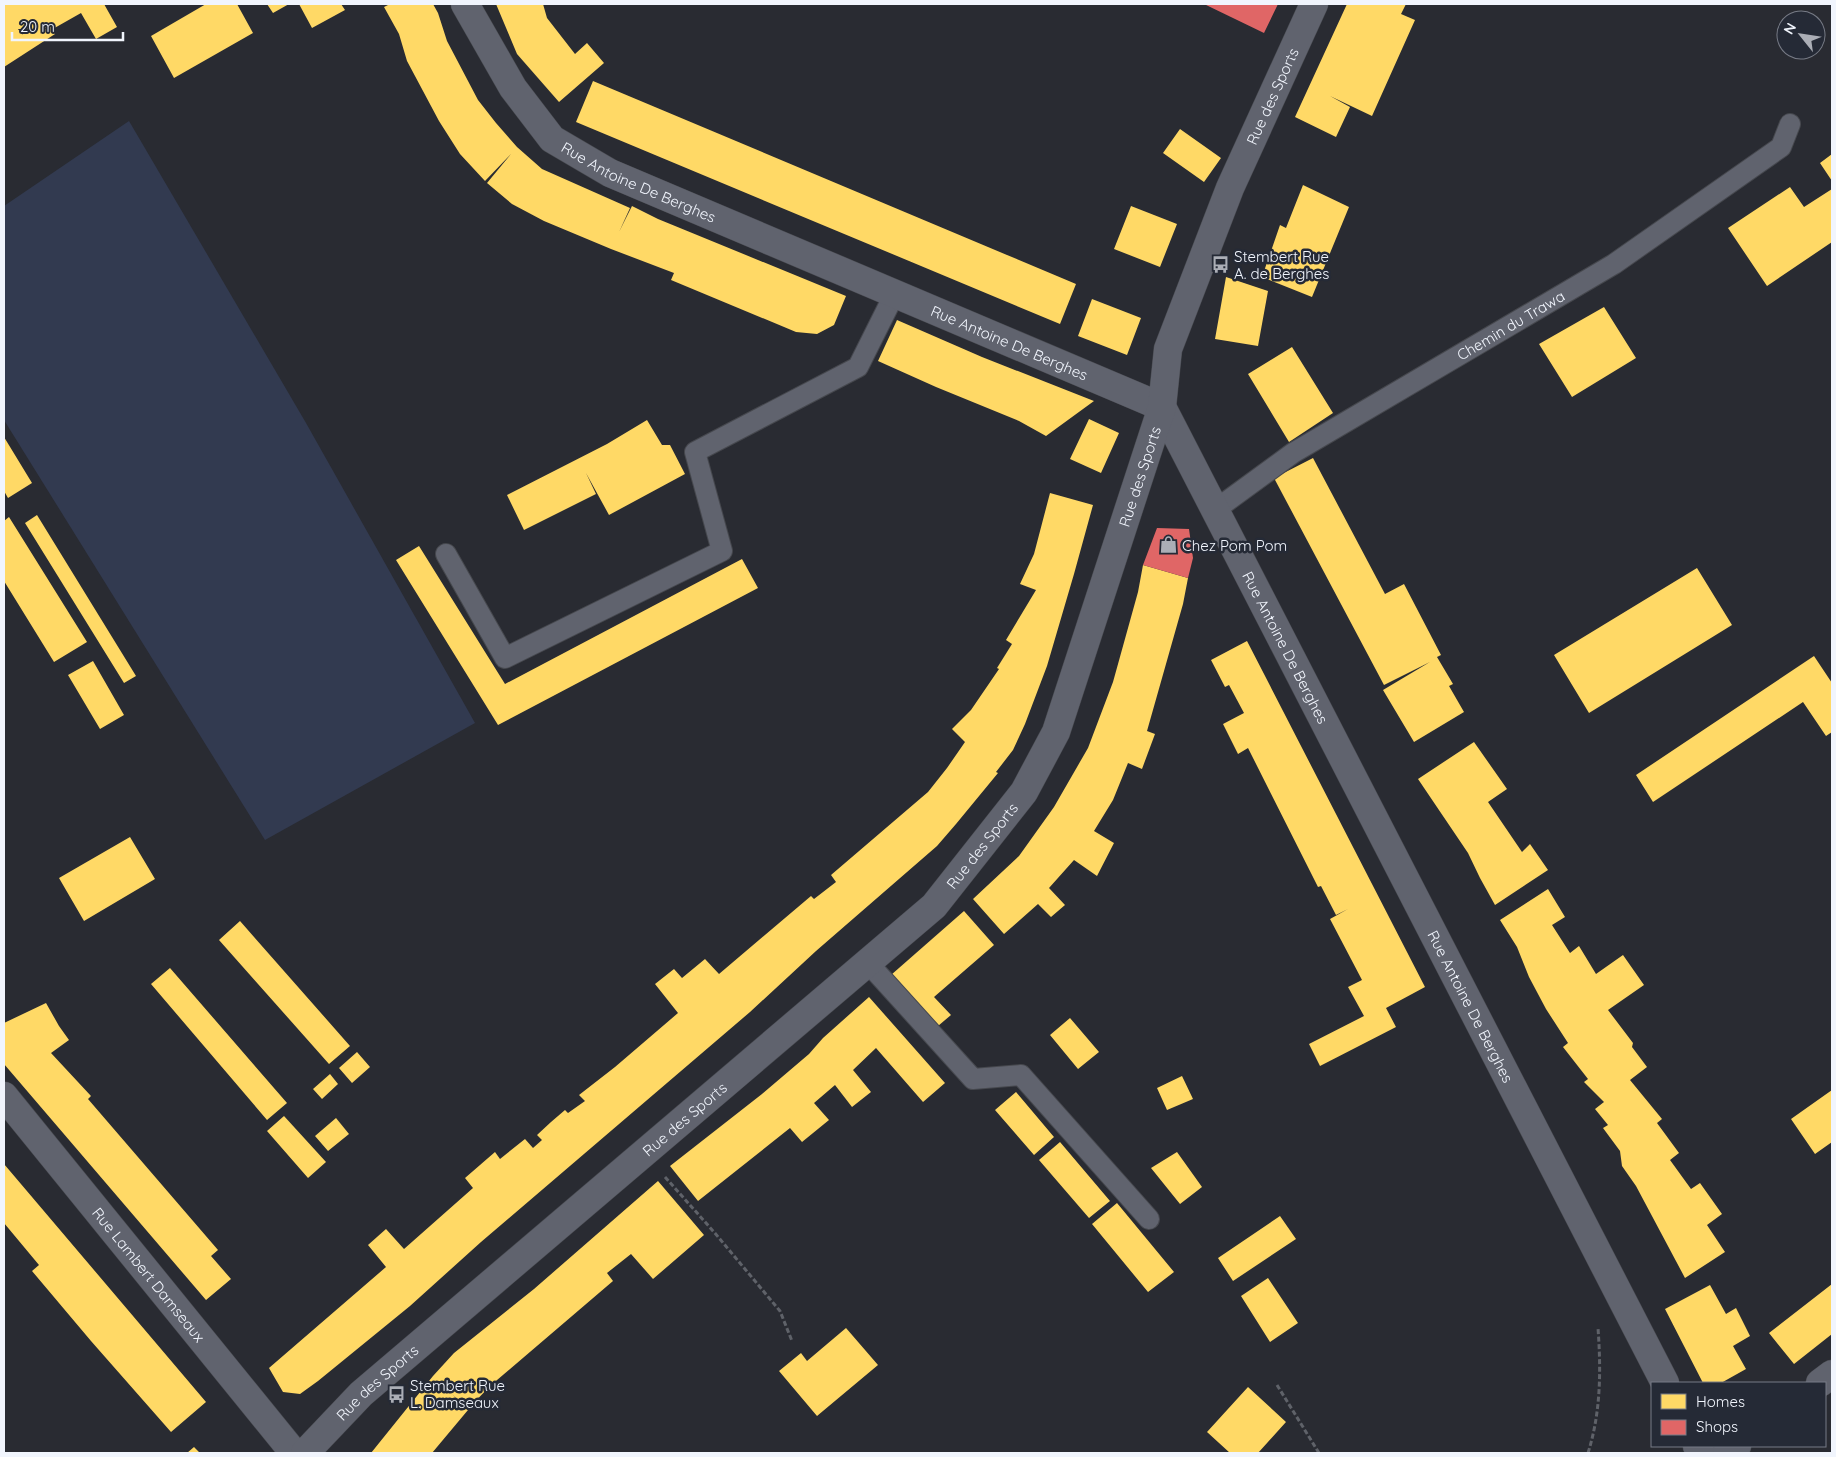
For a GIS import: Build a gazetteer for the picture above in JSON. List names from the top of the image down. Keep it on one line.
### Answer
{"streets":{"street":["Rue des Sports","Rue Antoine De Berghes","Rue Lambert Damseaux"],"lane":["Chemin du Trawa"]},"crossings":[["Rue des Sports","Rue Antoine De Berghes"],["Rue Antoine De Berghes","Chemin du Trawa"]],"places":{"bus stop":["Stembert Rue A. de Berghes","Stembert Rue L. Damseaux"],"shop":["Chez Pom Pom"]},"legend":["Homes","Shops"],"scale_bar":"20 m","north":"top left"}
